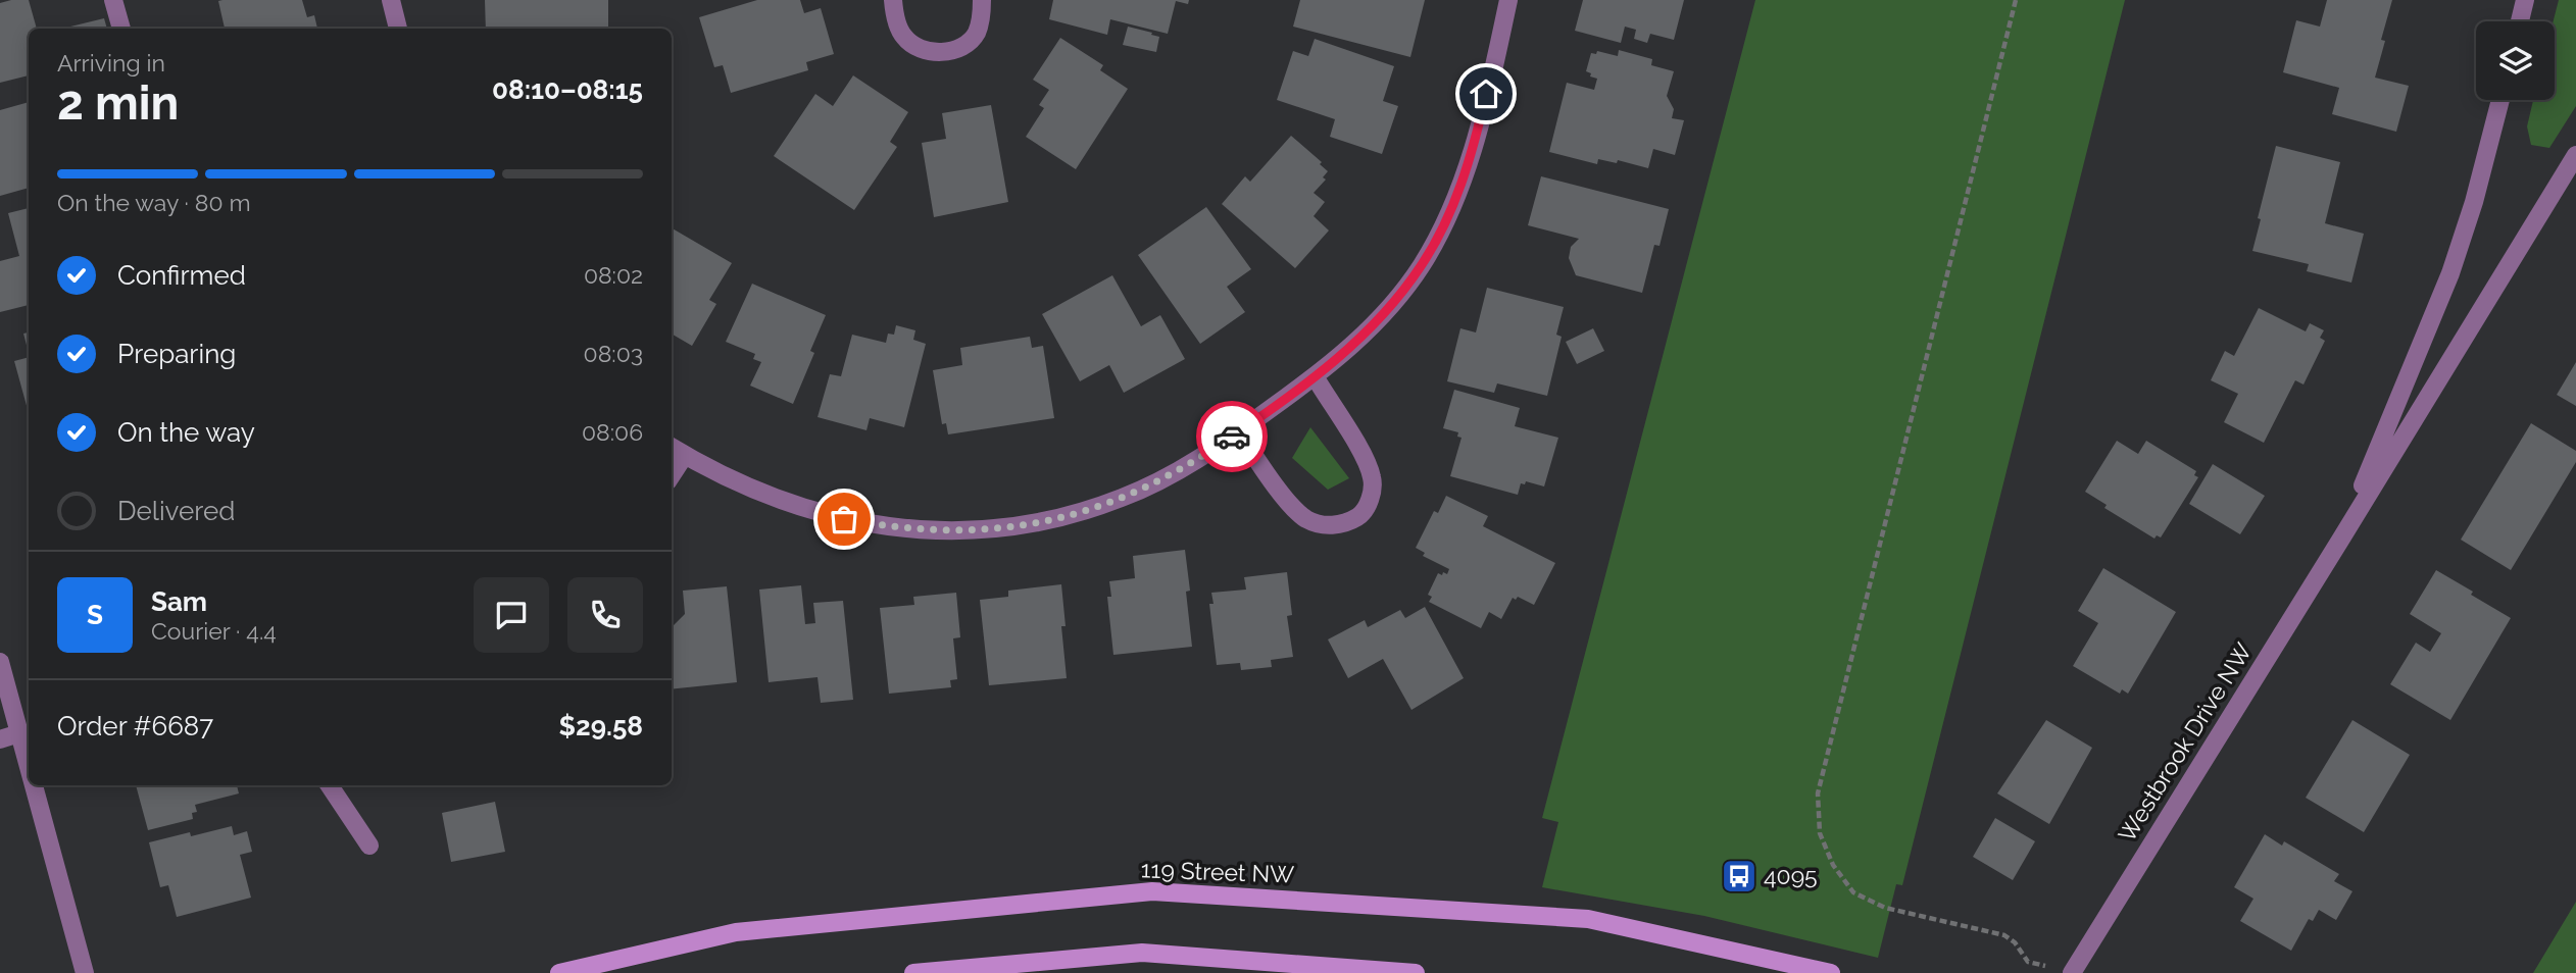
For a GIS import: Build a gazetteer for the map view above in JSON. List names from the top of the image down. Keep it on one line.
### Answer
{"streets":{"main road":["119 Street NW"],"street":["Westbrook Drive NW"]},"places":{"bus stop":["4095"]},"page":{"heading":["2 min","Arriving in","08:10–08:15"],"panel":["Sam","Courier · 4.4","Order #6687","$29.58"],"bar":"On the way · 80 m","list":[["Confirmed","08:02"],["Preparing","08:03"],["On the way","08:06"],"Delivered"],"round":"S"}}
